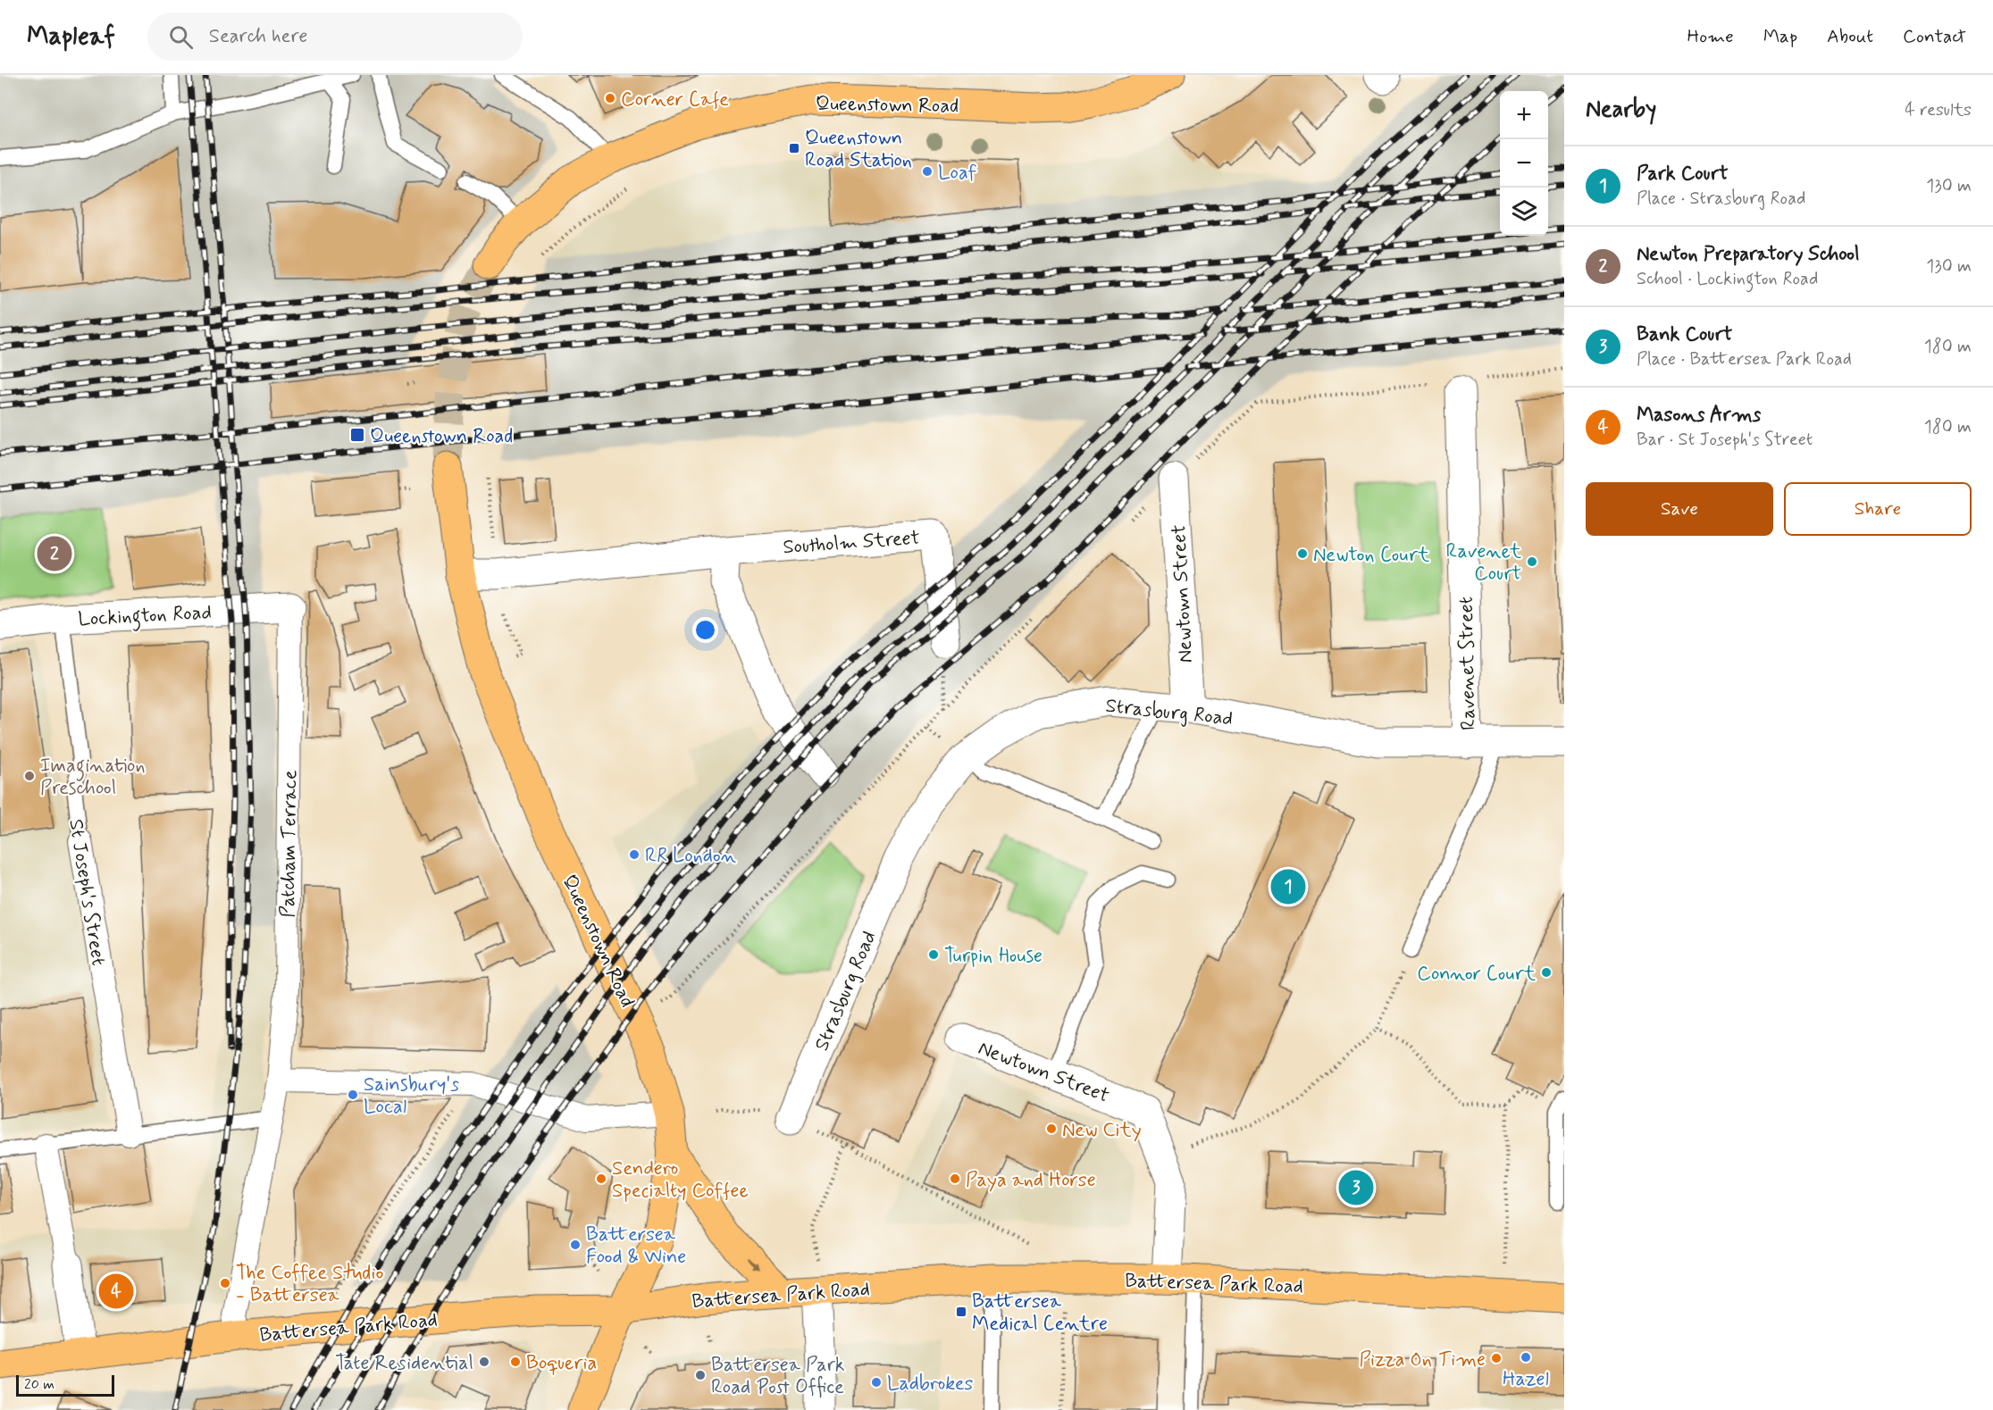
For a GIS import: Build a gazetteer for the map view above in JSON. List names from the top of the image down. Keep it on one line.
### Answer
{"streets":{"main road":["Queenstown Road","Battersea Park Road"],"street":["Southolm Street","Newtown Street","Lockington Road","Ravenet Street","Strasburg Road","Patcham Terrace","St Joseph's Street"]},"crossings":[["Queenstown Road","Southolm Street"],["Queenstown Road","Battersea Park Road"],["Newtown Street","Strasburg Road"],["Newtown Street","Battersea Park Road"],["Lockington Road","Patcham Terrace"],["Lockington Road","St Joseph's Street"],["Ravenet Street","Strasburg Road"],["Patcham Terrace","Battersea Park Road"]],"places":{"other":["Corner Cafe","Loaf","Newton Court","Ravenet Court","Imagination Preschool","RR London","Turpin House","Connor Court","Sainsbury's Local","New City","Sendero Specialty Coffee","Paya and Horse","Battersea Food & Wine","The Coffee Studio - Battersea","Hazel","Pizza On Time","Tate Residential","Boqueria","Battersea Park Road Post Office","Ladbrokes"],"transit":["Queenstown Road Station","Queenstown Road","Battersea Medical Centre"]},"scale_bar":"20 m","page":{"header":"Mapleaf","search":"Search here","nav":["Home","Map","About","Contact"],"heading":["Nearby","4 results"],"map_buttons":["+","−"],"list":[{"mark":"1","name":"Park Court","note":"Place · Strasburg Road","value":"130 m"},{"mark":"2","name":"Newton Preparatory School","note":"School · Lockington Road","value":"130 m"},{"mark":"3","name":"Bank Court","note":"Place · Battersea Park Road","value":"180 m"},{"mark":"4","name":"Masons Arms","note":"Bar · St Joseph's Street","value":"180 m"}],"buttons":["Save","Share"],"pins":["2","1","3","4"],"scale":"20 m"}}
